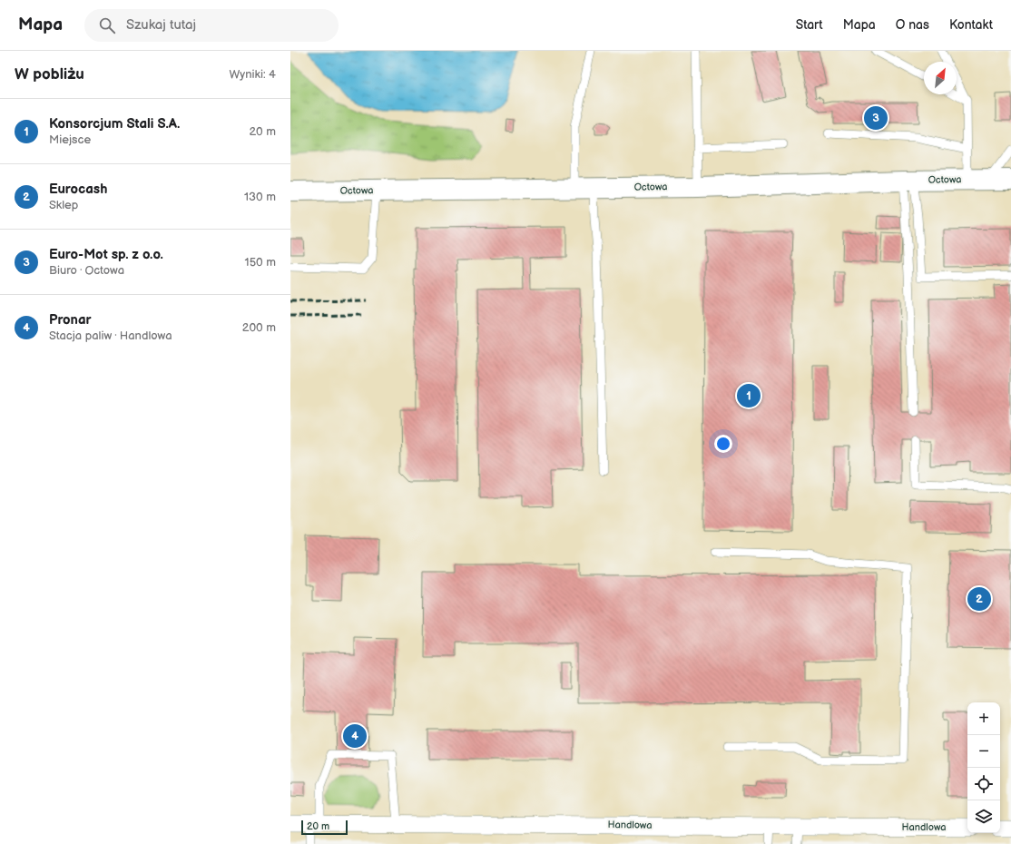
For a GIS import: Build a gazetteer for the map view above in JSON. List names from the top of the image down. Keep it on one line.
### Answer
{"streets":{"street":["Octowa","Handlowa"]},"scale_bar":"20 m","north":"top right","page":{"header":"Mapa","search":"Szukaj tutaj","nav":["Start","Mapa","O nas","Kontakt"],"heading":["W pobliżu","Wyniki: 4"],"list":[{"mark":"1","name":"Konsorcjum Stali S.A.","note":"Miejsce","value":"20 m"},{"mark":"2","name":"Eurocash","note":"Sklep","value":"130 m"},{"mark":"3","name":"Euro-Mot sp. z o.o.","note":"Biuro · Octowa","value":"150 m"},{"mark":"4","name":"Pronar","note":"Stacja paliw · Handlowa","value":"200 m"}],"pins":["3","1","2","4"],"map_buttons":["+","−"],"scale":"20 m"}}
